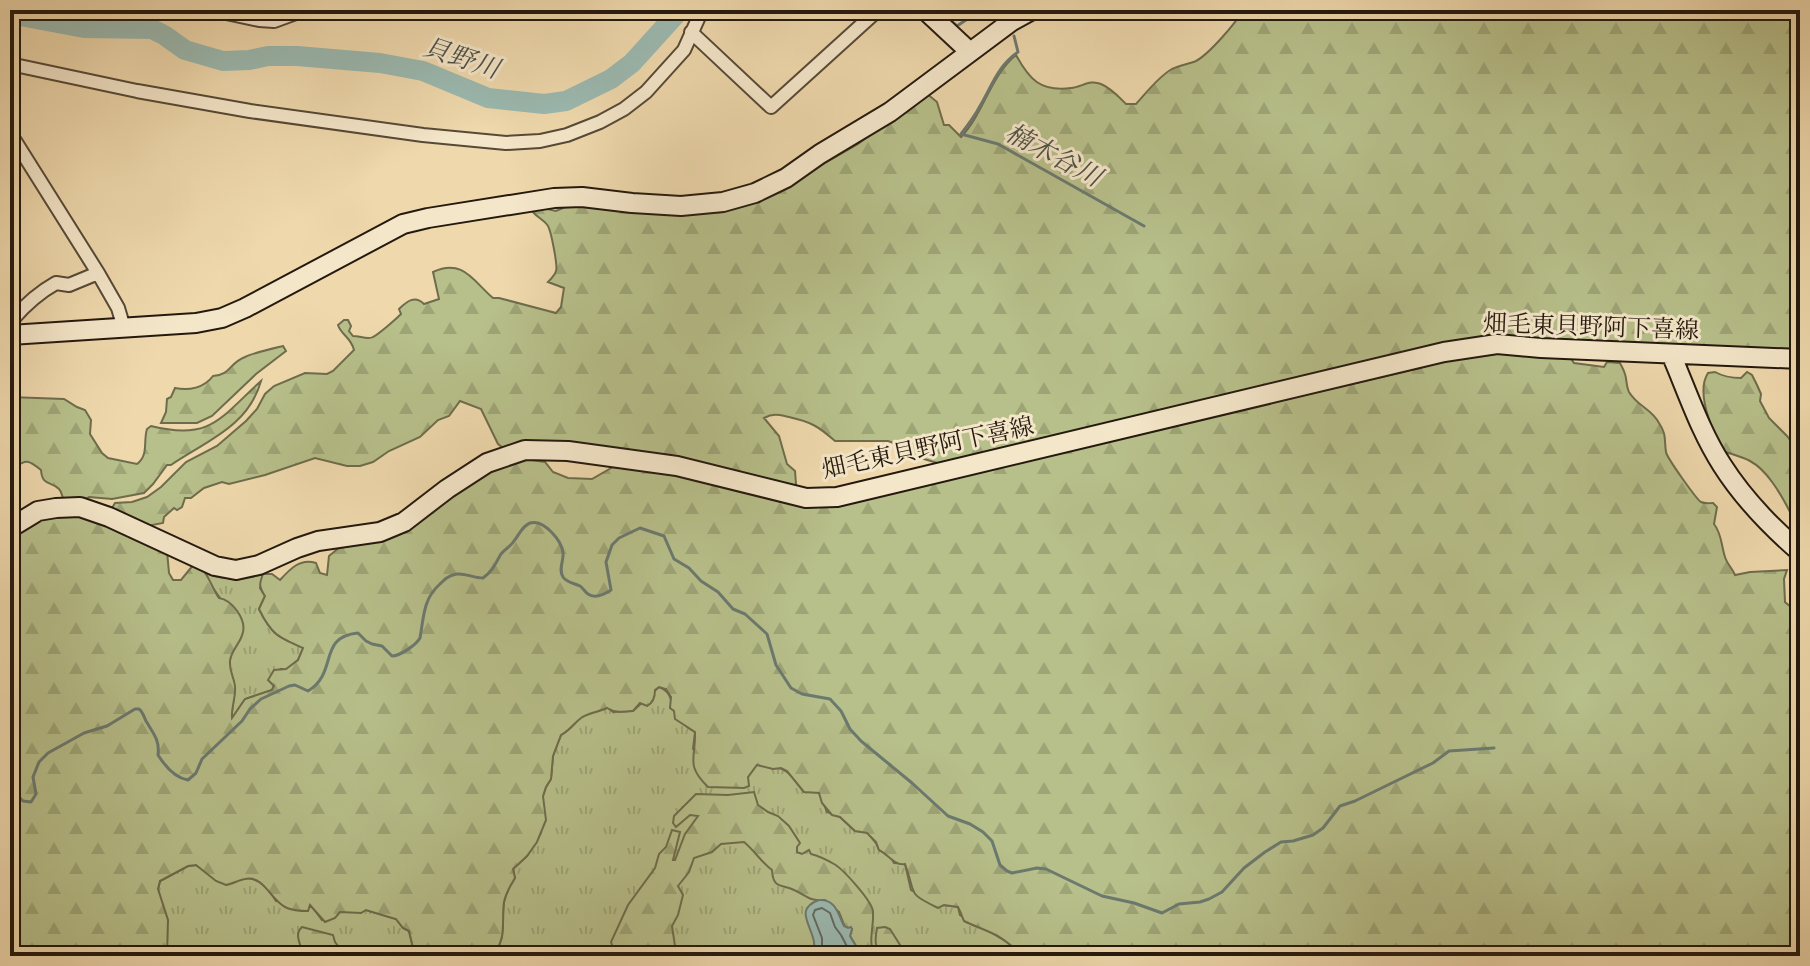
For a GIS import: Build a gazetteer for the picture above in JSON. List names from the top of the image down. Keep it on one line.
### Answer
{"streets":{"main road":["畑毛東貝野阿下喜線"]},"water":["貝野川","楠木谷川"]}
